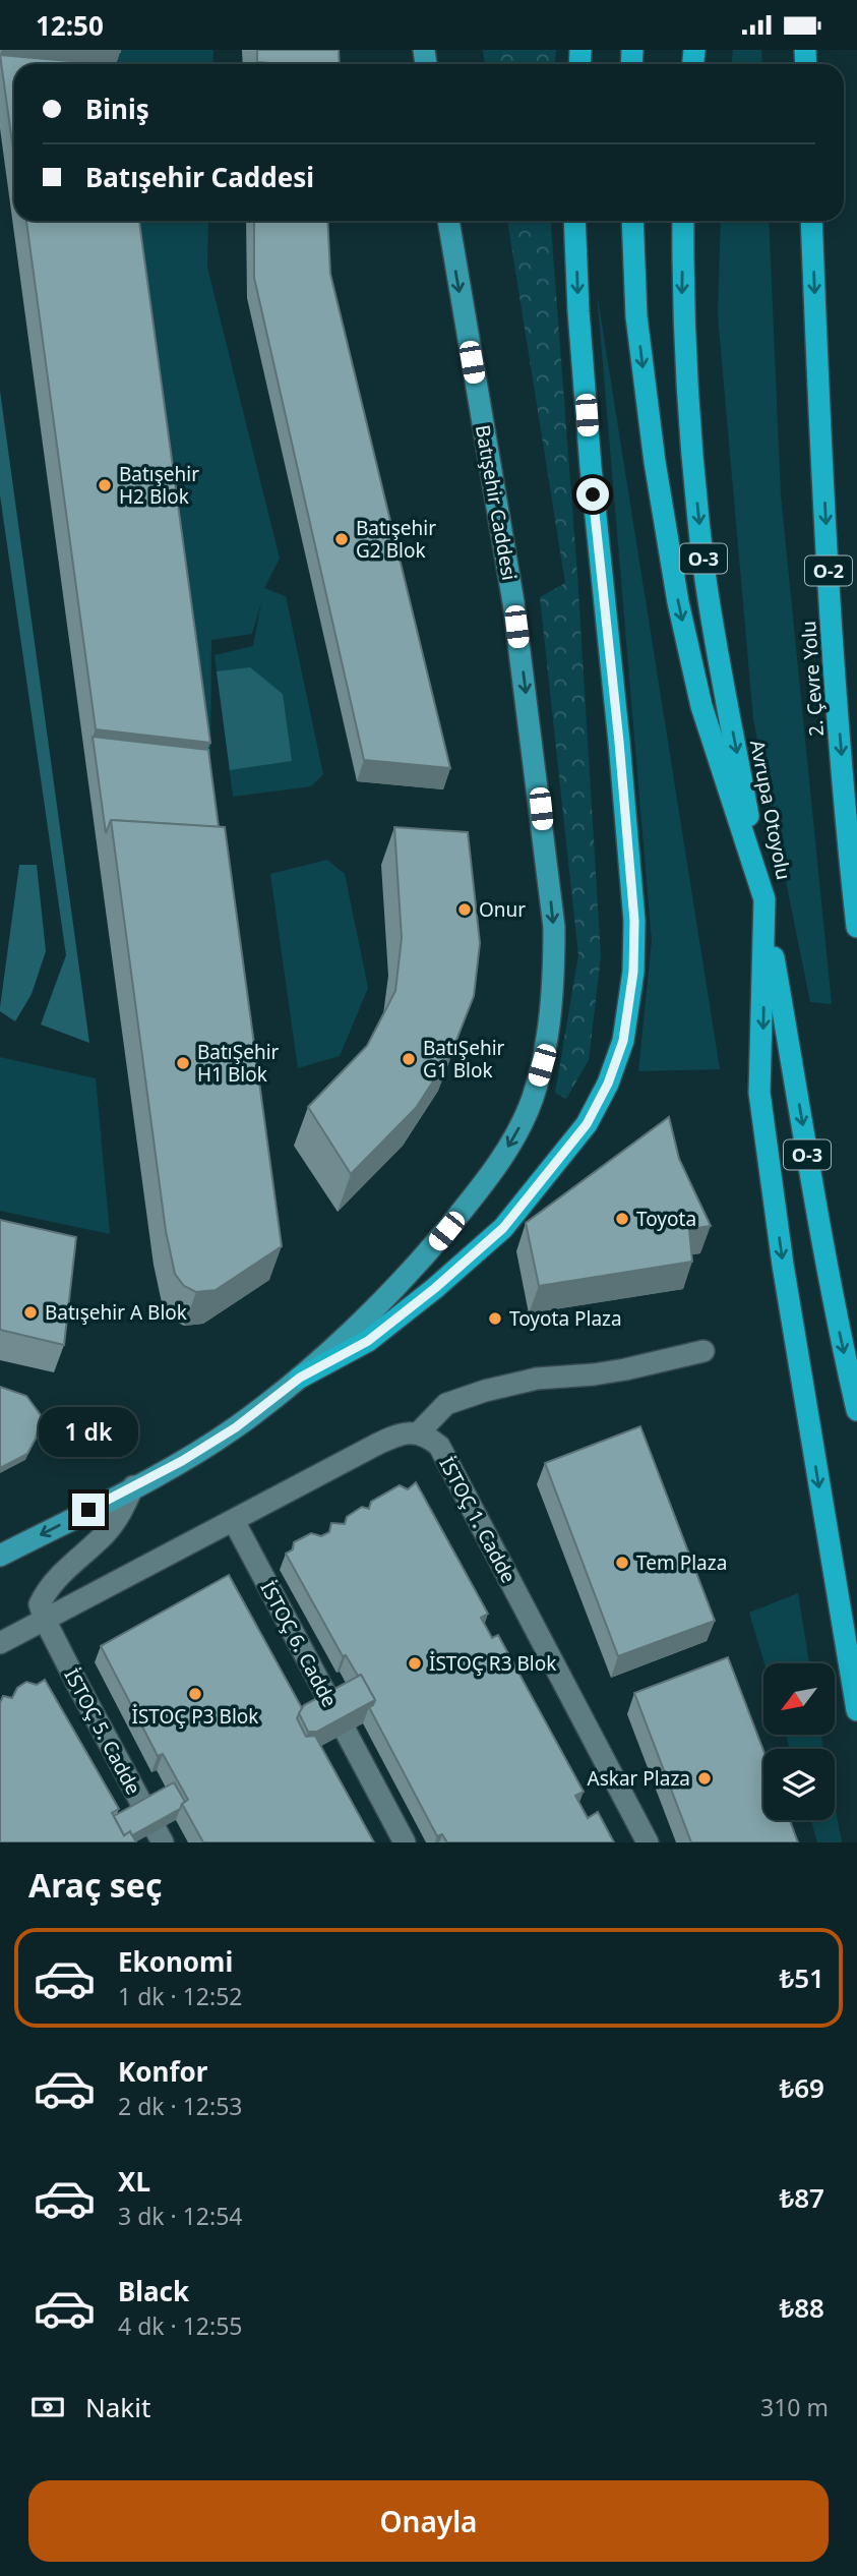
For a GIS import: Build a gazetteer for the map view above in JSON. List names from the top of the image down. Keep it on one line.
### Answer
{"streets":{"highway":["O-3","O-2","2. Çevre Yolu","Avrupa Otoyolu"],"main road":["Batışehir Caddesi"],"street":["İSTOÇ 1. Cadde","İSTOÇ 6. Cadde","İSTOÇ 5. Cadde"]},"one_way":["Batışehir Caddesi"],"places":["Batışehir H2 Blok","Batışehir G2 Blok","Onur","BatıŞehir G1 Blok","BatıŞehir H1 Blok","Toyota","Batışehir A Blok","Toyota Plaza","Tem Plaza","İSTOÇ R3 Blok","İSTOÇ P3 Blok","Askar Plaza"],"north":"bottom left","page":{"status":"12:50","banner":["Biniş","Batışehir Caddesi"],"bubble":"1 dk","heading":"Araç seç","list":[{"name":"Ekonomi","note":"1 dk · 12:52","value":"₺51"},{"name":"Konfor","note":"2 dk · 12:53","value":"₺69"},{"name":"XL","note":"3 dk · 12:54","value":"₺87"},{"name":"Black","note":"4 dk · 12:55","value":"₺88"}],"pay":["Nakit","310 m"],"buttons":"Onayla"}}
